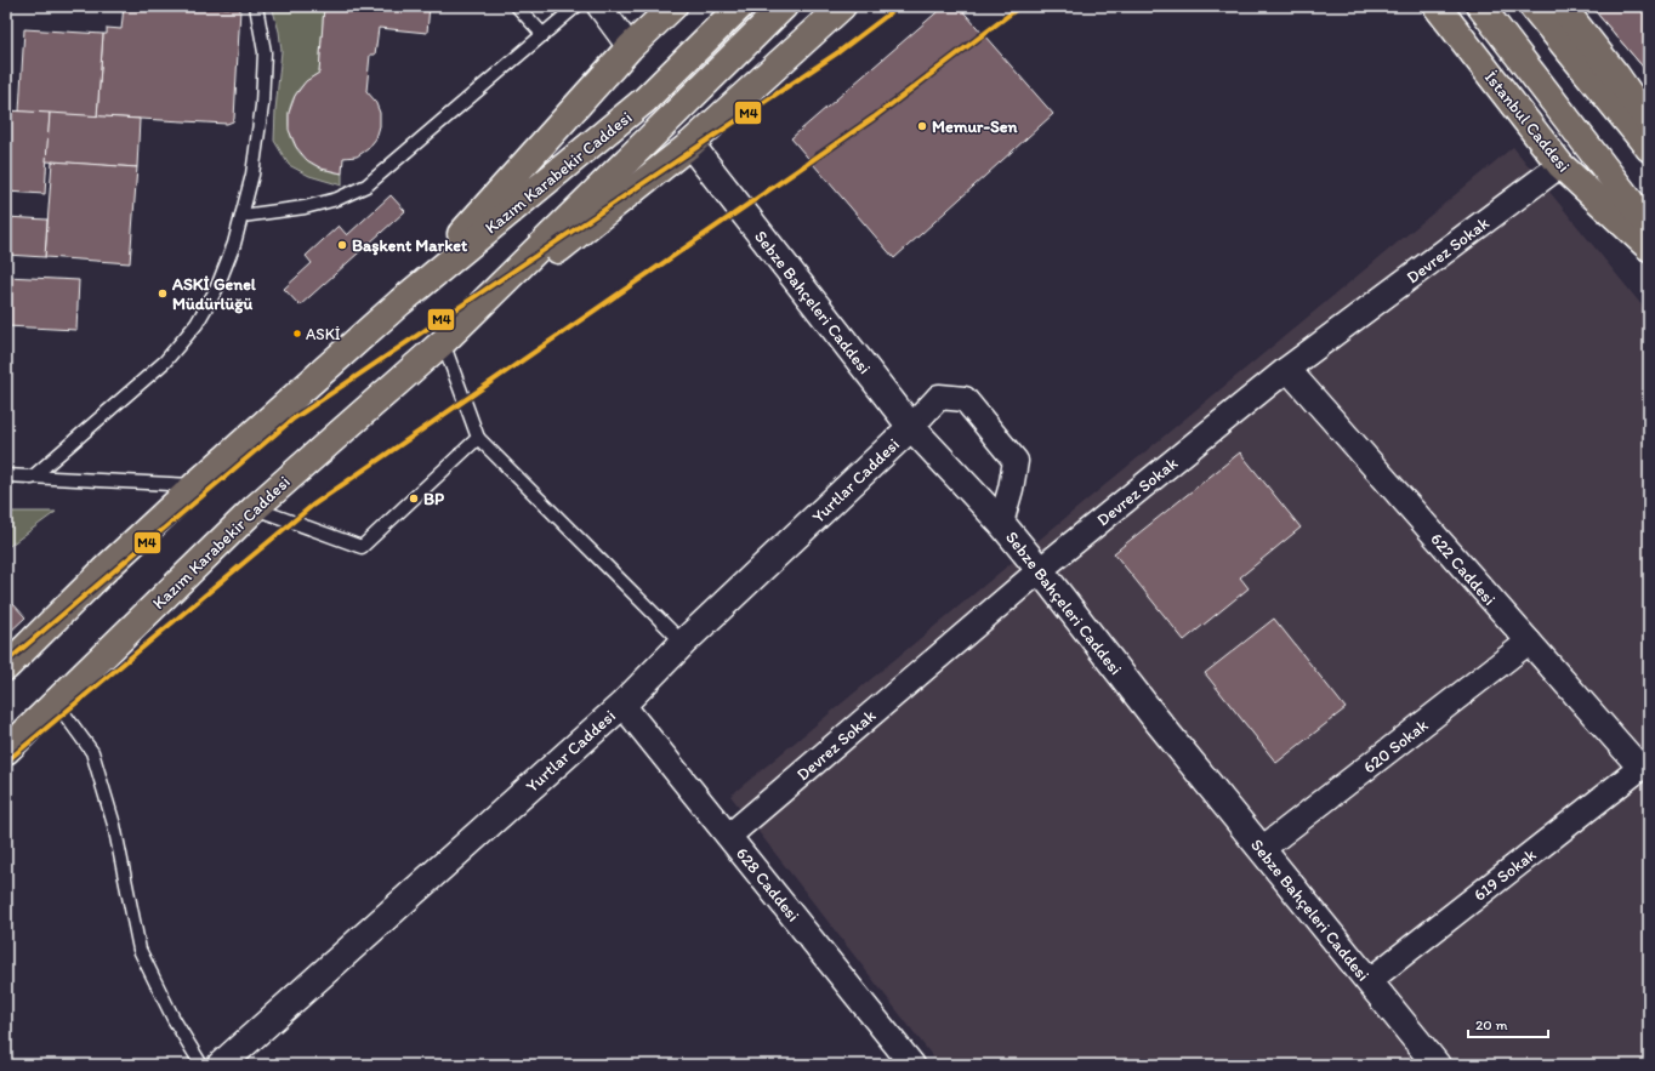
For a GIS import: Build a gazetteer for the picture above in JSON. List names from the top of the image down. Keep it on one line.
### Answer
{"streets":{"main road":["İstanbul Caddesi","Kazım Karabekir Caddesi"],"street":["Devrez Sokak","Sebze Bahçeleri Caddesi","Yurtlar Caddesi","622 Caddesi","620 Sokak","619 Sokak","628 Caddesi"]},"crossings":[["İstanbul Caddesi","Devrez Sokak"],["Kazım Karabekir Caddesi","Sebze Bahçeleri Caddesi"],["Devrez Sokak","Sebze Bahçeleri Caddesi"],["Devrez Sokak","622 Caddesi"],["Devrez Sokak","628 Caddesi"],["Sebze Bahçeleri Caddesi","Yurtlar Caddesi"],["Sebze Bahçeleri Caddesi","620 Sokak"],["Sebze Bahçeleri Caddesi","619 Sokak"],["Yurtlar Caddesi","628 Caddesi"],["622 Caddesi","620 Sokak"],["622 Caddesi","619 Sokak"]],"places":["Memur-Sen","Başkent Market","ASKİ Genel Müdürlüğü","ASKİ","BP"],"lines":["transit line M4"],"scale_bar":"20 m"}
